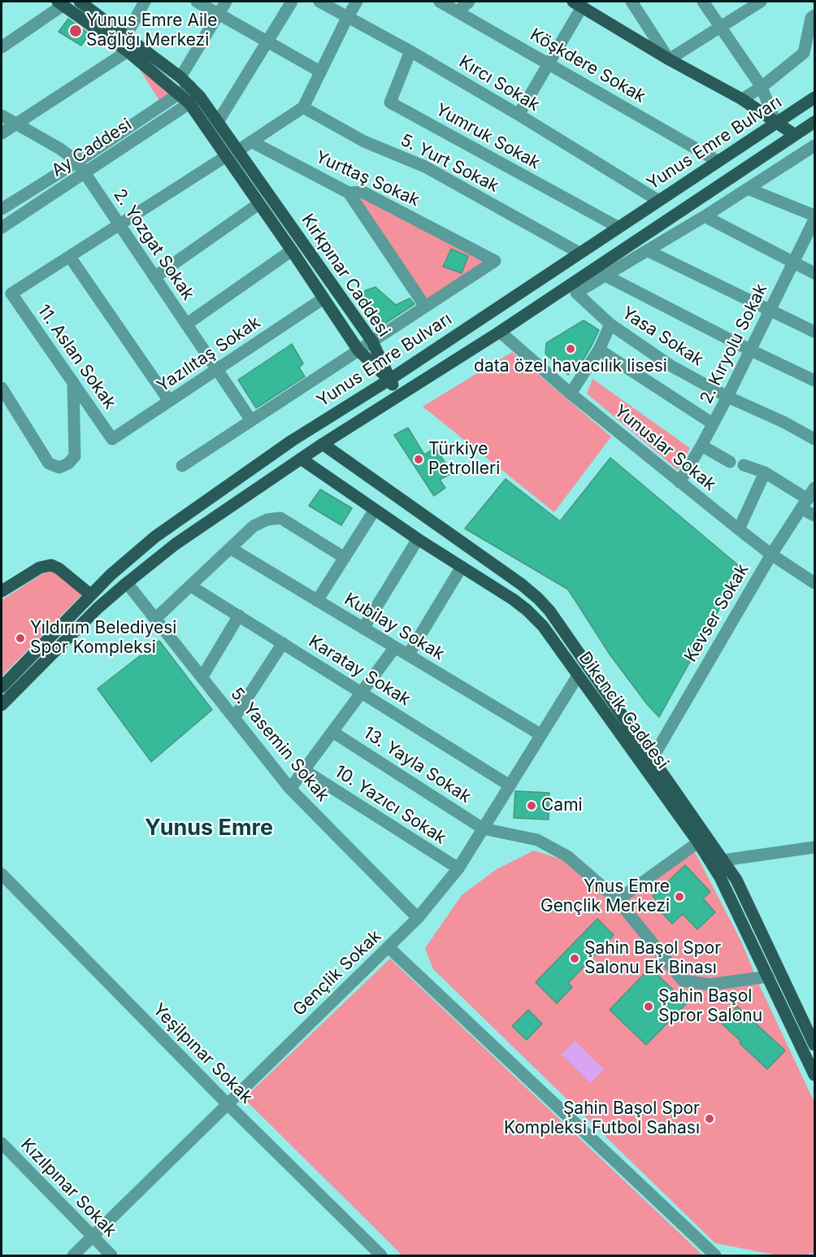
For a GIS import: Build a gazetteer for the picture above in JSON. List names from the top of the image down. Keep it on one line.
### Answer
{"streets":{"main road":["Yunus Emre Bulvarı","Kırkpınar Caddesi","Dikencik Caddesi"],"street":["Köşkdere Sokak","Kırcı Sokak","Yumruk Sokak","Ay Caddesi","5. Yurt Sokak","Yurttaş Sokak","2. Yozgat Sokak","Yasa Sokak","2. Kıryolu Sokak","Yazılıtaş Sokak","11. Aslan Sokak","Yunuslar Sokak","Kevser Sokak","Kubilay Sokak","Karatay Sokak","5. Yasemin Sokak","13. Yayla Sokak","10. Yazıcı Sokak","Gençlik Sokak","Yeşilpınar Sokak","Kızılpınar Sokak"]},"crossings":[["Köşkdere Sokak","Yunus Emre Bulvarı"],["Kırcı Sokak","Yumruk Sokak"],["Kırcı Sokak","Yunus Emre Bulvarı"],["Yumruk Sokak","Yunus Emre Bulvarı"],["Yunus Emre Bulvarı","5. Yurt Sokak"],["Yunus Emre Bulvarı","Kırkpınar Caddesi"],["Ay Caddesi","2. Yozgat Sokak"],["Ay Caddesi","Kırkpınar Caddesi"],["2. Yozgat Sokak","Yazılıtaş Sokak"],["Kırkpınar Caddesi","Yazılıtaş Sokak"],["Yasa Sokak","2. Kıryolu Sokak"],["2. Kıryolu Sokak","Yunuslar Sokak"],["Yazılıtaş Sokak","11. Aslan Sokak"],["Yunuslar Sokak","Kevser Sokak"],["Kevser Sokak","Dikencik Caddesi"],["Kubilay Sokak","Gençlik Sokak"],["Karatay Sokak","Gençlik Sokak"],["Dikencik Caddesi","Gençlik Sokak"],["5. Yasemin Sokak","Gençlik Sokak"],["13. Yayla Sokak","Gençlik Sokak"],["10. Yazıcı Sokak","Gençlik Sokak"],["Gençlik Sokak","Yeşilpınar Sokak"],["Gençlik Sokak","Kızılpınar Sokak"]],"districts":["Yunus Emre"],"places":["Yunus Emre Aile Sağlığı Merkezi","data özel havacılık lisesi","Türkiye Petrolleri","Yıldırım Belediyesi Spor Kompleksi","Cami","Ynus Emre Gençlik Merkezi","Şahin Başol Spor Salonu Ek Binası","Şahin Başol Spror Salonu","Şahin Başol Spor Kompleksi Futbol Sahası"]}
